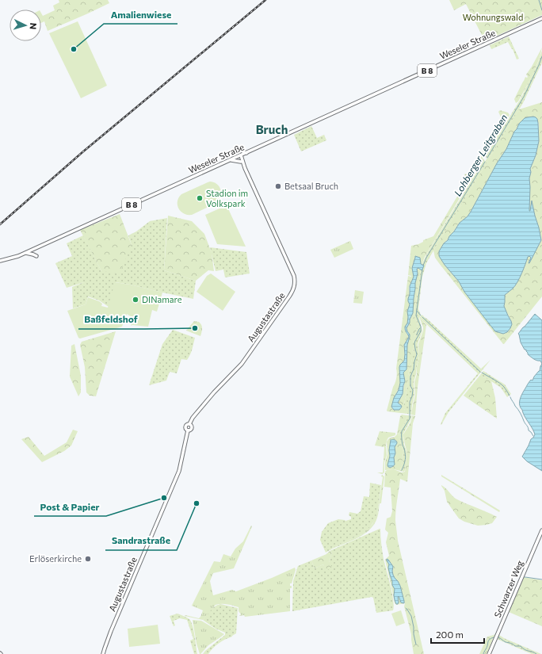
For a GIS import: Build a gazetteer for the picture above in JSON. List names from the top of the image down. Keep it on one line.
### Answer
{"streets":{"main road":["Weseler Straße","B 8","Augustastraße","Schwarzer Weg"]},"crossings":[["Weseler Straße","Augustastraße"]],"districts":["Bruch"],"water":["Lohberger Leitgraben"],"parks":["Wohnungswald"],"places":["Amalienwiese","Betsaal Bruch","Stadion im Volkspark","DINamare","Baßfeldshof","Post & Papier","Sandrastraße","Erlöserkirche"],"scale_bar":"200 m","north":"right"}
